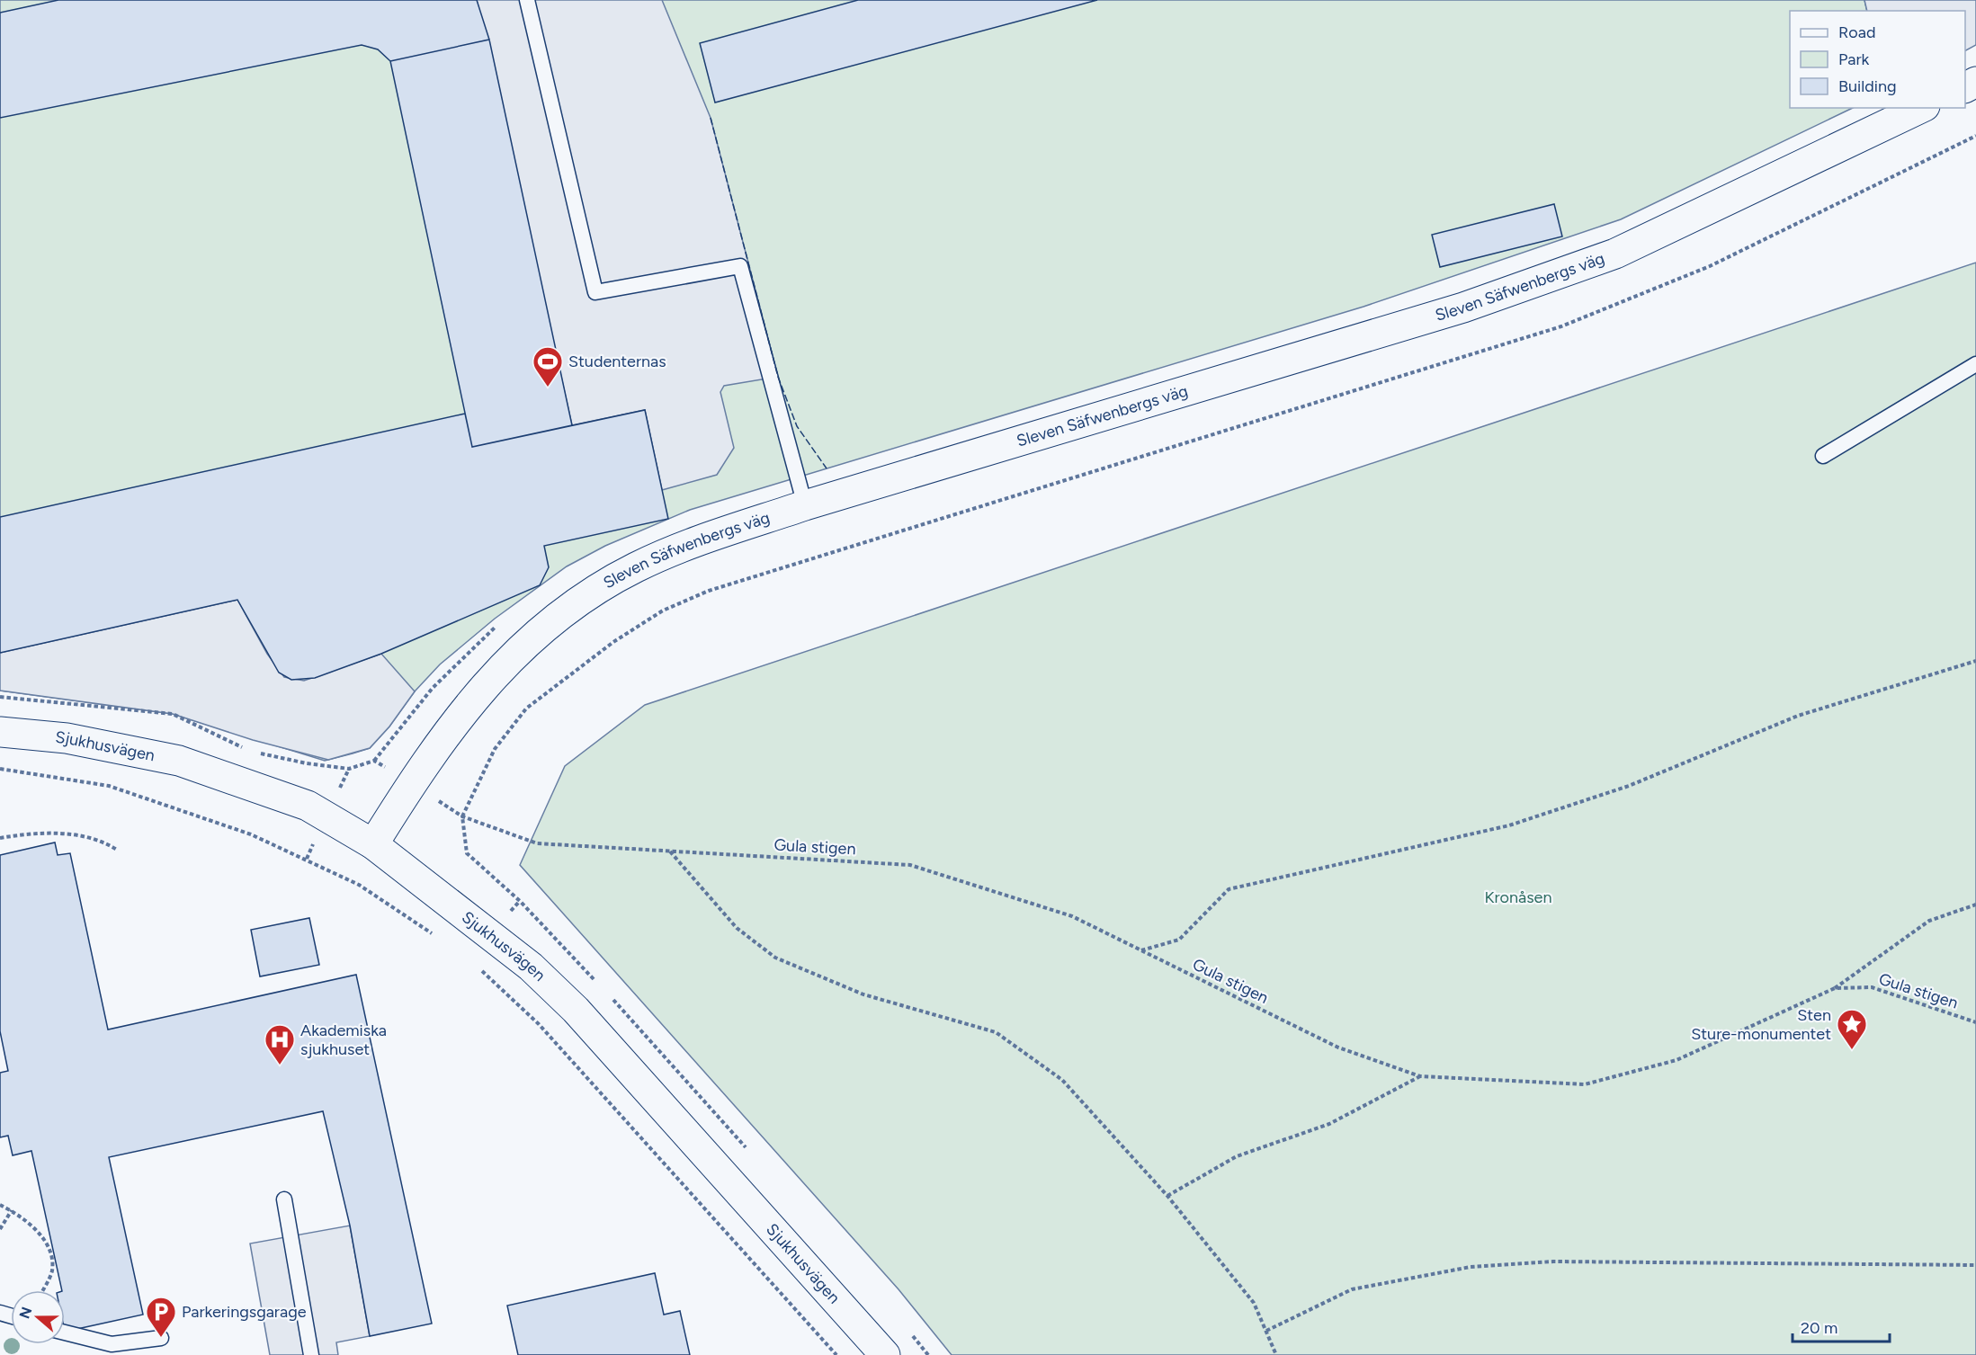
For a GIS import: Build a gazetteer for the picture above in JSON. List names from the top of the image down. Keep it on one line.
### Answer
{"streets":{"street":["Sleven Säfwenbergs väg","Sjukhusvägen"],"path":["Gula stigen"]},"crossings":[["Sleven Säfwenbergs väg","Sjukhusvägen"],["Sleven Säfwenbergs väg","Gula stigen"]],"parks":["Kronåsen"],"places":{"sports":["Studenternas"],"place":["Sten Sture-monumentet"],"hospital":["Akademiska sjukhuset"],"parking":["Parkeringsgarage"]},"legend":["Road","Park","Building"],"scale_bar":"20 m","north":"left"}
